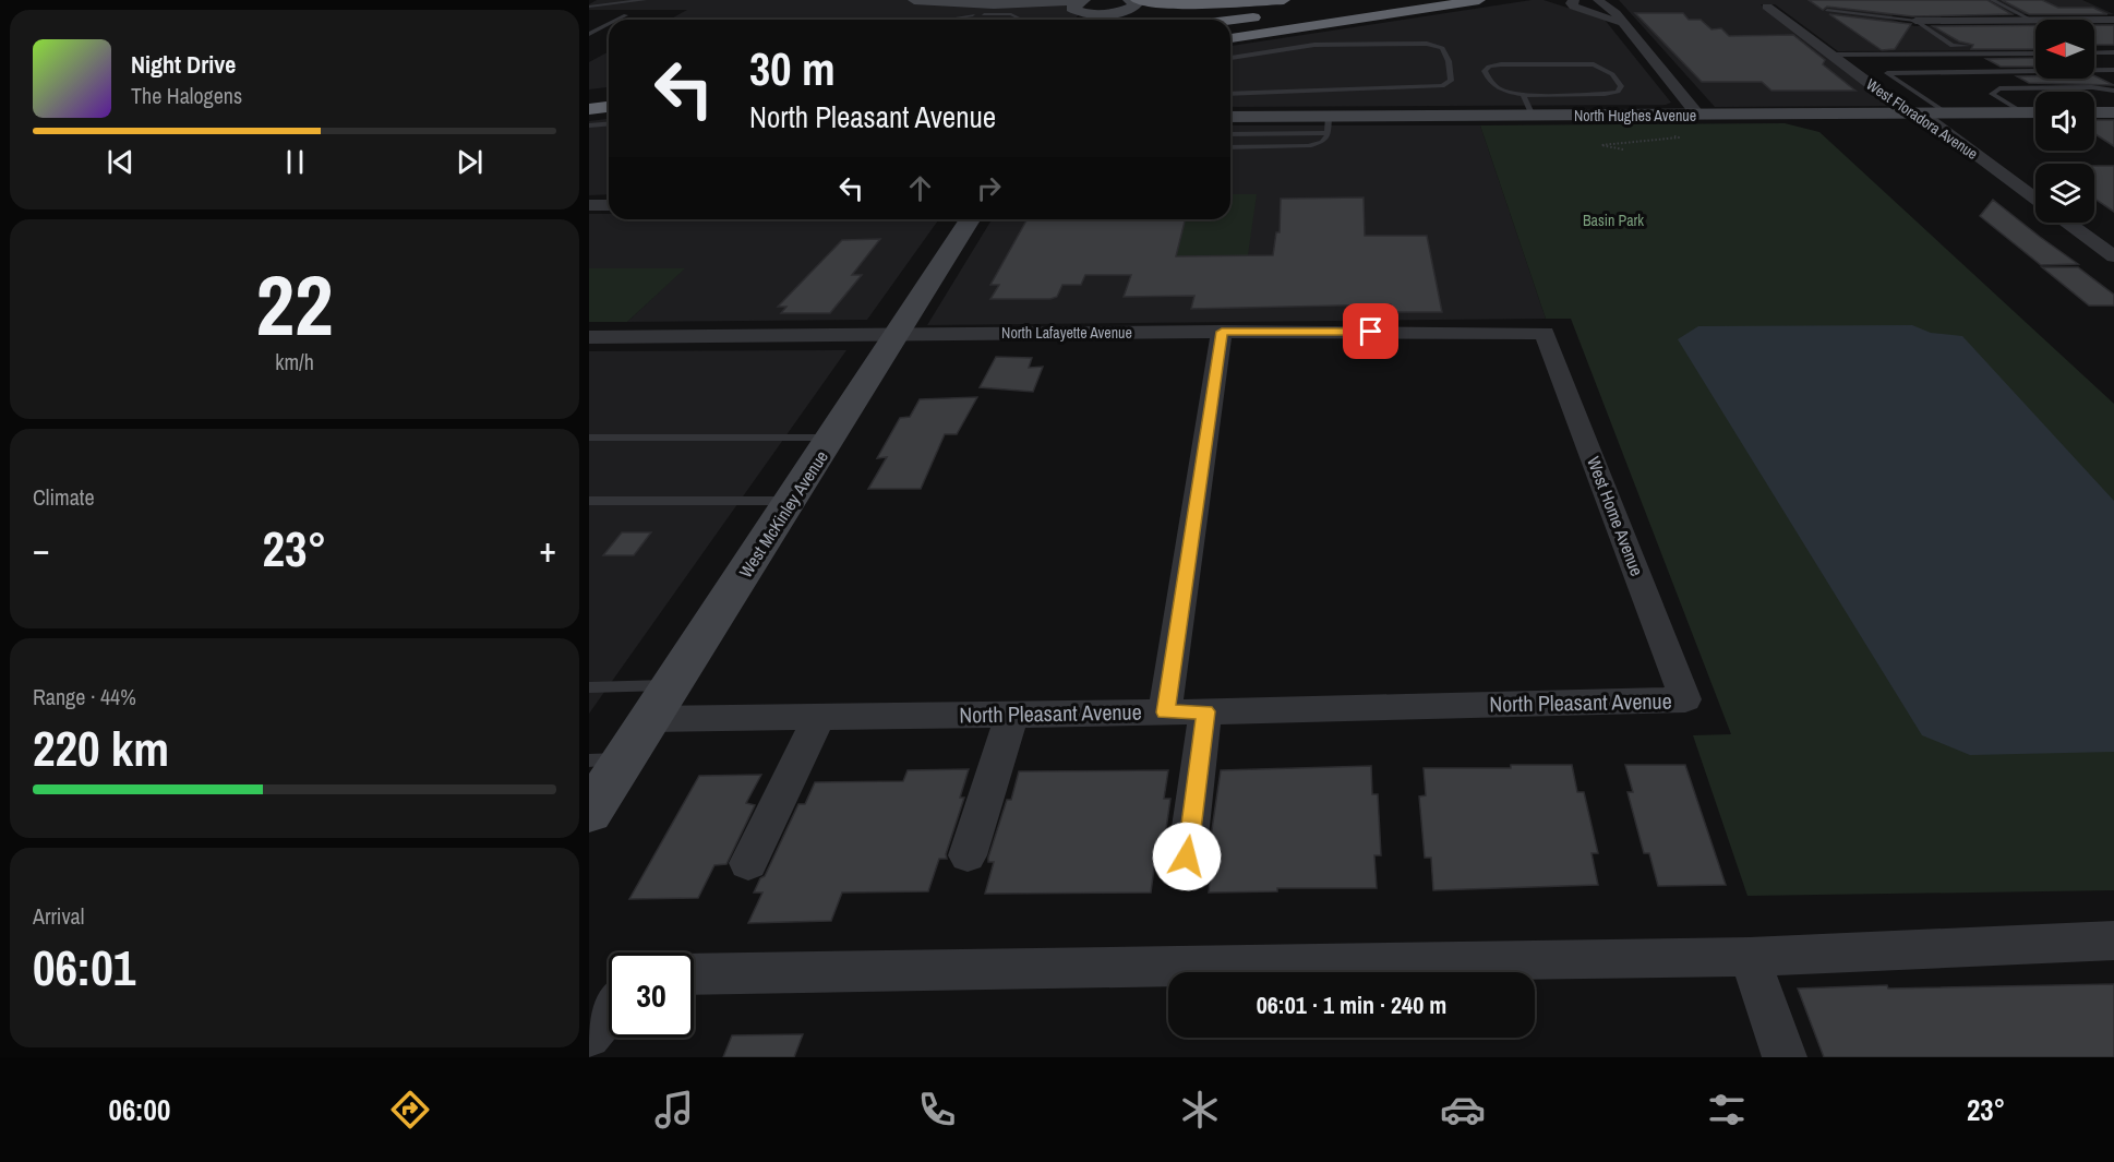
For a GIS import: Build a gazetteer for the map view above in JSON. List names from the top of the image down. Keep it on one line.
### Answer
{"streets":{"street":["North Hughes Avenue","West Floradora Avenue","North Lafayette Avenue","West McKinley Avenue","West Home Avenue","North Pleasant Avenue"]},"crossings":[["North Hughes Avenue","West Floradora Avenue"],["North Lafayette Avenue","West McKinley Avenue"],["North Lafayette Avenue","West Home Avenue"],["West McKinley Avenue","North Pleasant Avenue"],["West Home Avenue","North Pleasant Avenue"]],"parks":["Basin Park"],"north":"left","page":{"turn":["30 m","North Pleasant Avenue"],"song":["Night Drive","The Halogens"],"tile":[["22","km/h"],"Climate",["Range · 44%","220 km"],["Arrival","06:01"]],"heat":["−","23°","+"],"limit":"30","trip":"06:01 · 1 min · 240 m","tabs":["06:00","23°"]}}
